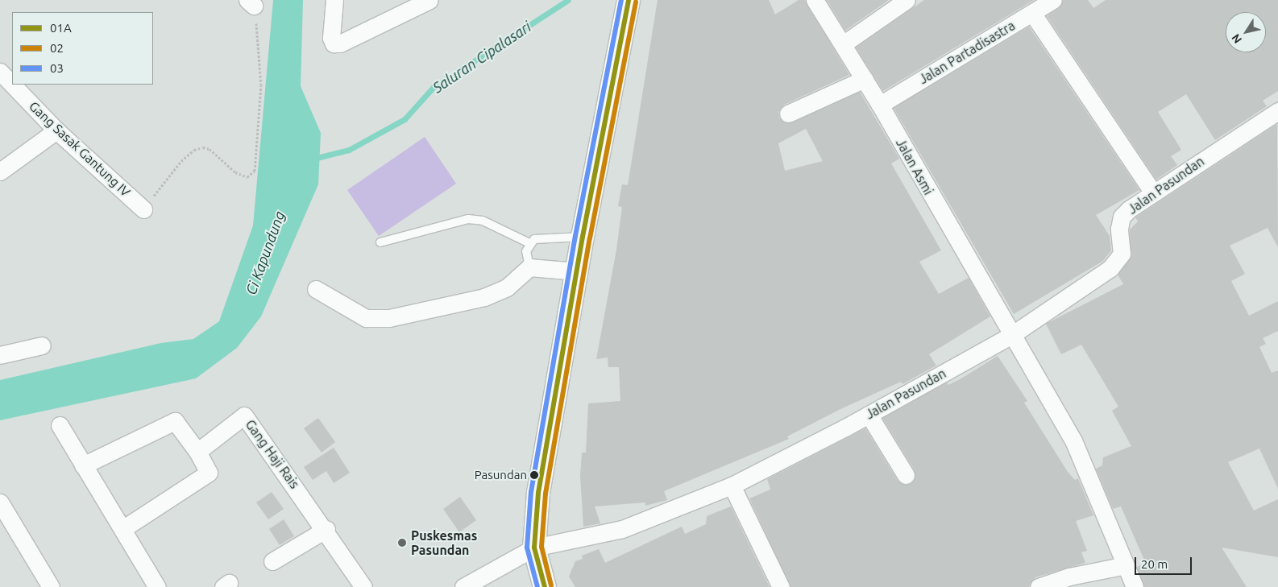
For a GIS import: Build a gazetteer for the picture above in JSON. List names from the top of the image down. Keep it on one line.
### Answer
{"streets":{"street":["Jalan Partadisastra","Gang Sasak Gantung IV","Jalan Asmi","Jalan Pasundan","Gang Haji Rais"]},"crossings":[["Jalan Partadisastra","Jalan Asmi"],["Jalan Asmi","Jalan Pasundan"]],"water":["Saluran Cipalasari","Ci Kapundung"],"places":["Pasundan","Puskesmas Pasundan"],"lines":["transit line 01A","transit line 03","transit line 02"],"legend":["01A","02","03"],"scale_bar":"20 m","north":"bottom left"}
